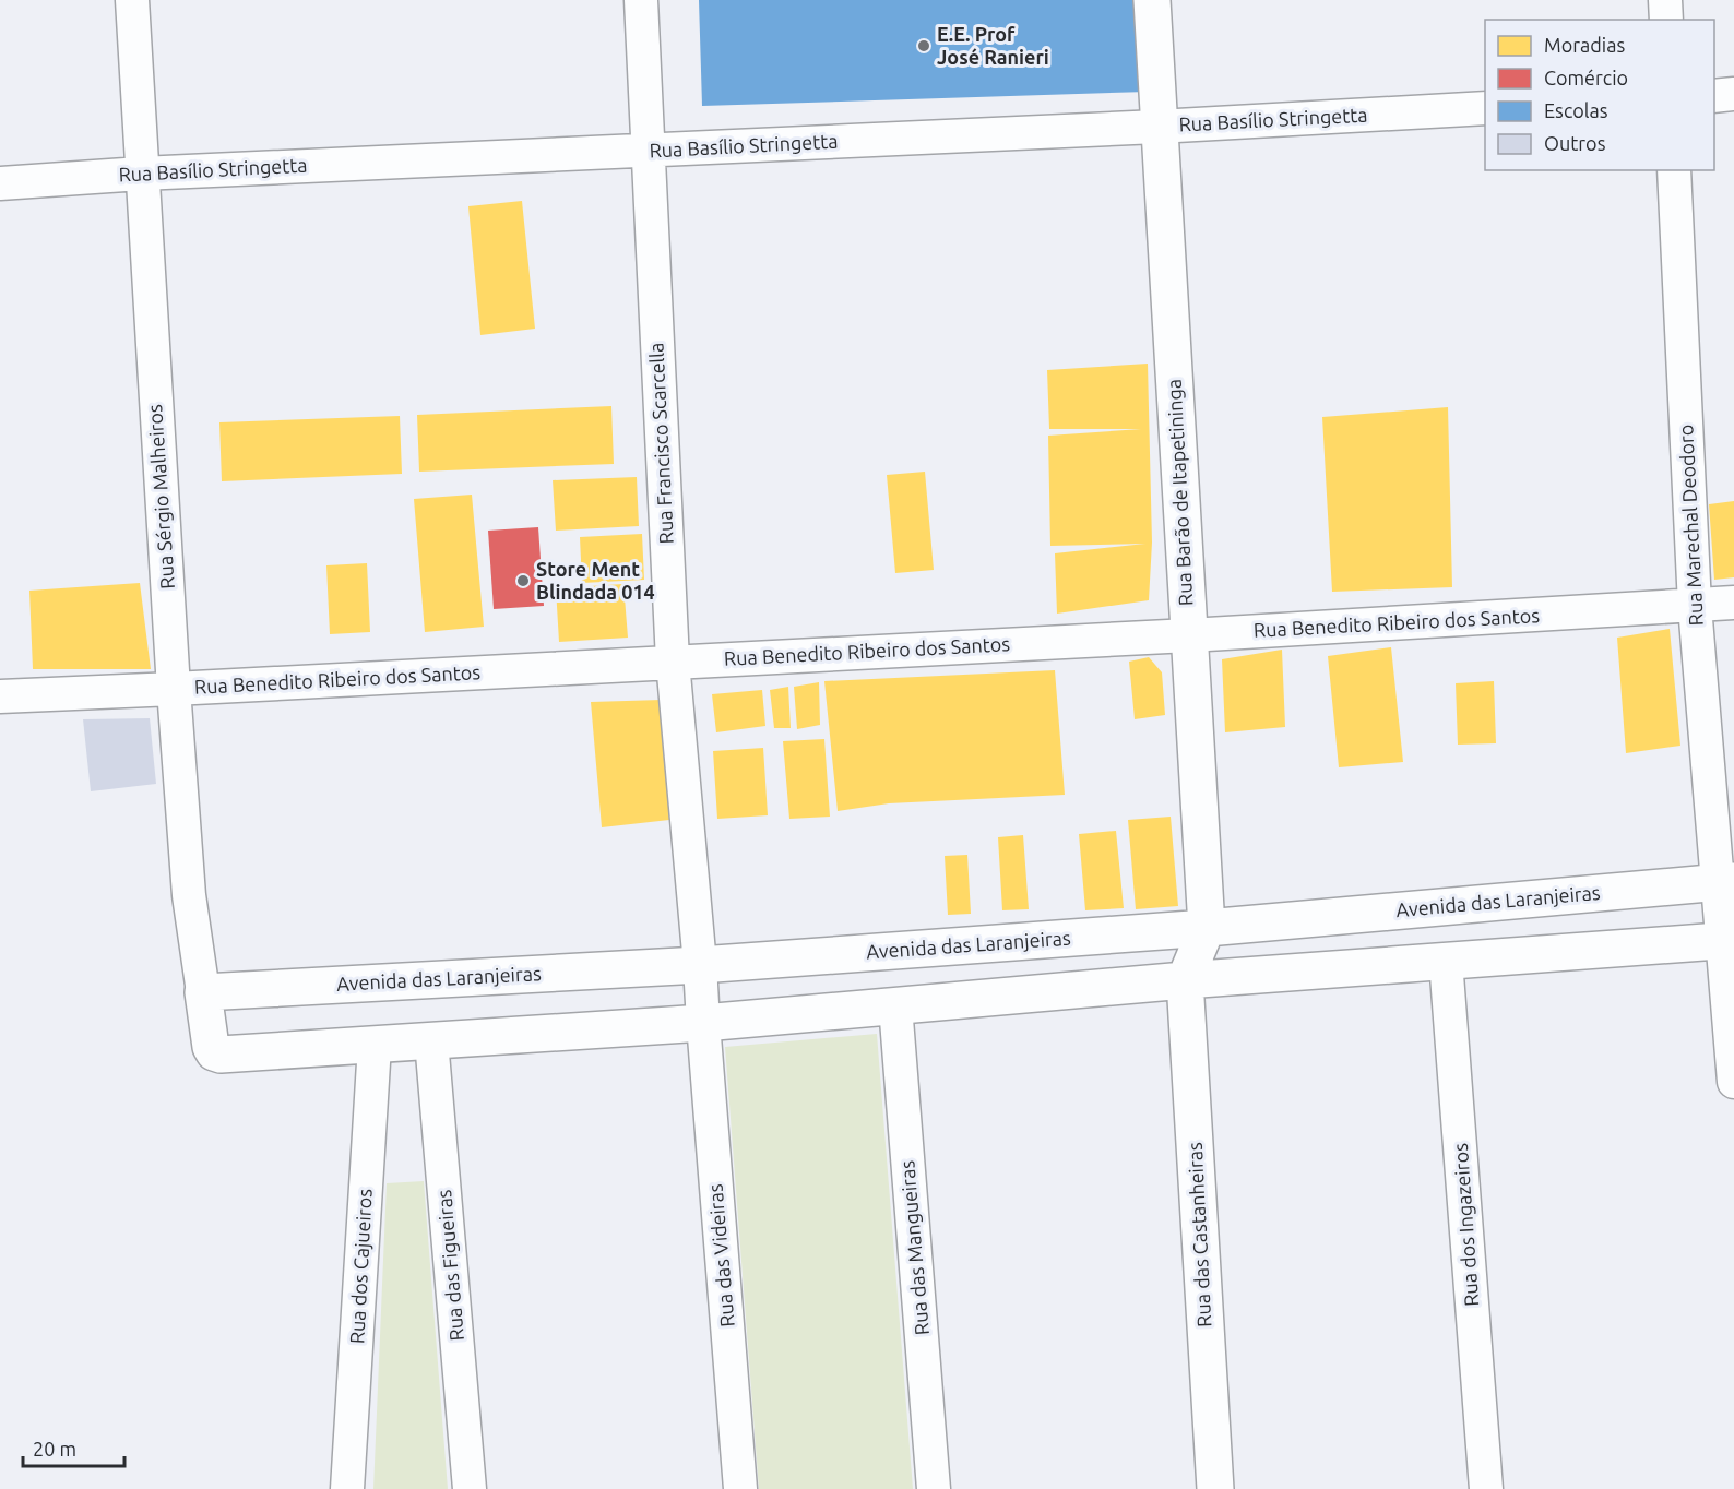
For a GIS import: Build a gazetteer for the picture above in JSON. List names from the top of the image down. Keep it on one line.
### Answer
{"streets":{"street":["Rua Basílio Stringetta","Rua Francisco Scarcella","Rua Barão de Itapetininga","Rua Sérgio Malheiros","Rua Marechal Deodoro","Rua Benedito Ribeiro dos Santos","Avenida das Laranjeiras","Rua dos Ingazeiros","Rua das Castanheiras","Rua das Mangueiras","Rua das Videiras","Rua das Figueiras","Rua dos Cajueiros"]},"crossings":[["Rua Basílio Stringetta","Rua Francisco Scarcella"],["Rua Basílio Stringetta","Rua Barão de Itapetininga"],["Rua Basílio Stringetta","Rua Sérgio Malheiros"],["Rua Francisco Scarcella","Rua Benedito Ribeiro dos Santos"],["Rua Francisco Scarcella","Avenida das Laranjeiras"],["Rua Francisco Scarcella","Rua das Videiras"],["Rua Barão de Itapetininga","Rua Benedito Ribeiro dos Santos"],["Rua Barão de Itapetininga","Avenida das Laranjeiras"],["Rua Barão de Itapetininga","Rua das Castanheiras"],["Rua Sérgio Malheiros","Rua Benedito Ribeiro dos Santos"],["Rua Sérgio Malheiros","Avenida das Laranjeiras"],["Rua Marechal Deodoro","Rua Benedito Ribeiro dos Santos"],["Rua Marechal Deodoro","Avenida das Laranjeiras"],["Avenida das Laranjeiras","Rua das Videiras"]],"places":["E.E. Prof José Ranieri","Store Ment Blindada 014"],"legend":["Moradias","Comércio","Escolas","Outros"],"scale_bar":"20 m"}
